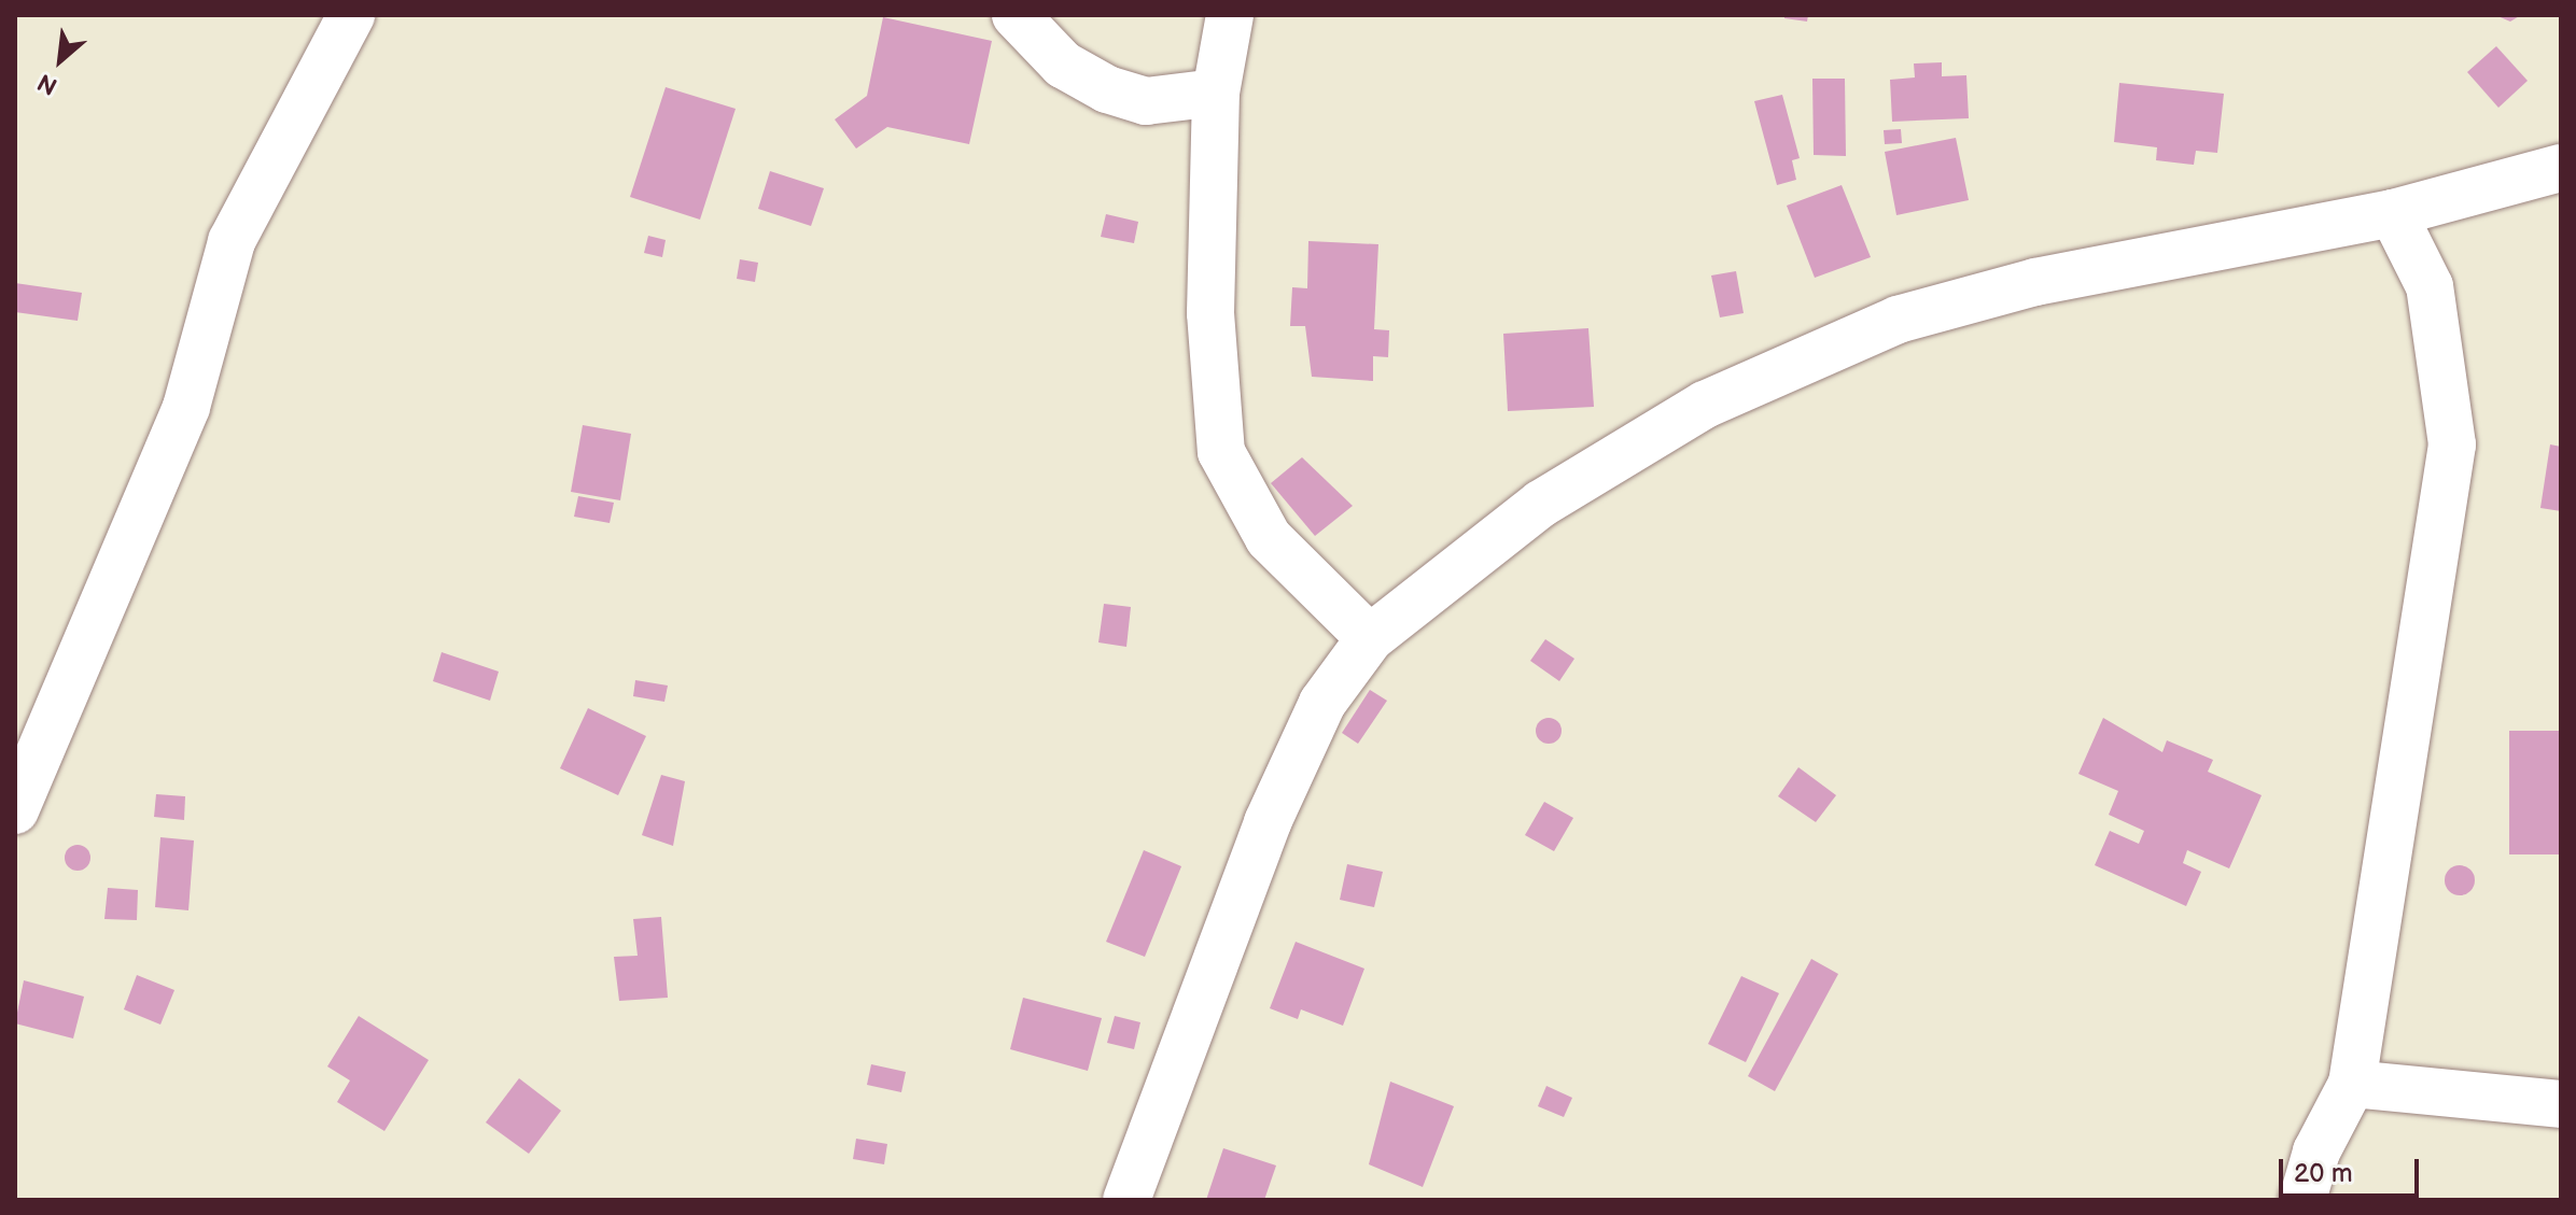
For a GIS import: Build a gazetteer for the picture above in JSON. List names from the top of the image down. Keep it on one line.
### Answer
{"scale_bar":"20 m","north":"bottom left"}
